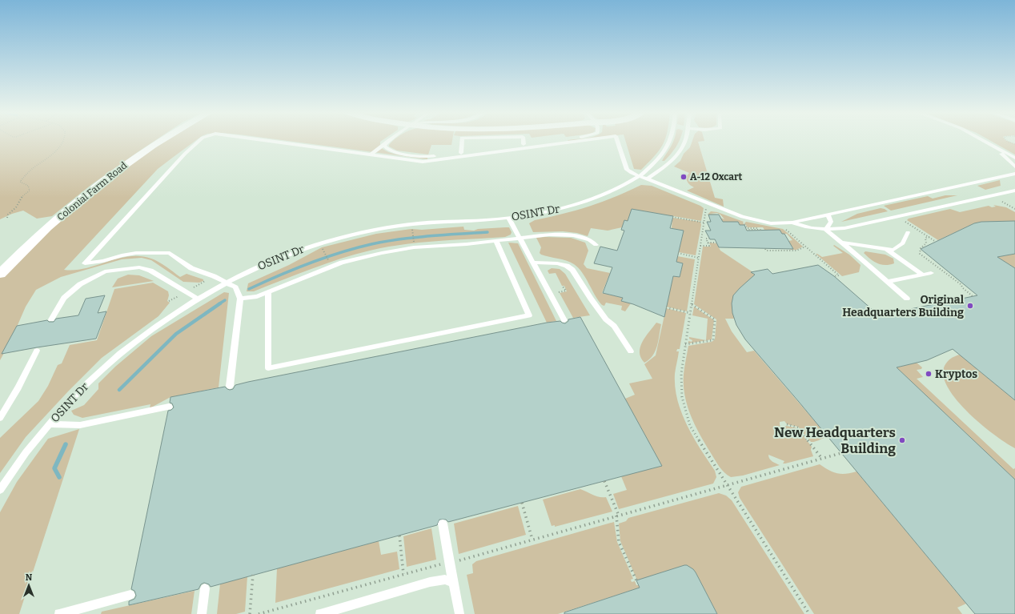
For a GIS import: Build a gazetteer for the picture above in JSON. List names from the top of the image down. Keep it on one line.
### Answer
{"streets":{"street":["Colonial Farm Road"],"lane":["OSINT Dr"]},"places":["A-12 Oxcart","Original Headquarters Building","Kryptos","New Headquarters Building"],"north":"top"}
